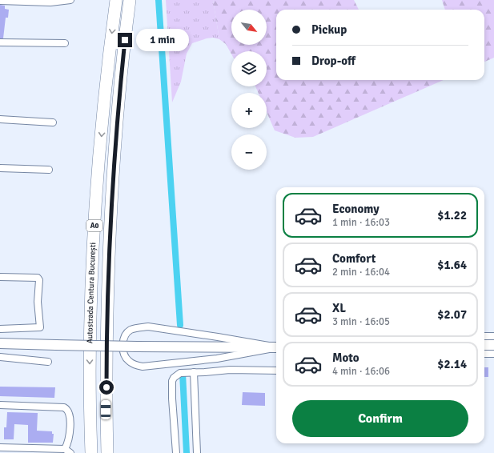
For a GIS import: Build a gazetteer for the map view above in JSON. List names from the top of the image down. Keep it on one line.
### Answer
{"streets":{"highway":["A0","Autostrada Centura București"]},"north":"bottom right","page":{"map_buttons":["+","−"],"banner":["Pickup","Drop-off"],"bubble":"1 min","list":[{"name":"Economy","note":"1 min · 16:03","value":"$1.22"},{"name":"Comfort","note":"2 min · 16:04","value":"$1.64"},{"name":"XL","note":"3 min · 16:05","value":"$2.07"},{"name":"Moto","note":"4 min · 16:06","value":"$2.14"}],"buttons":"Confirm"}}
